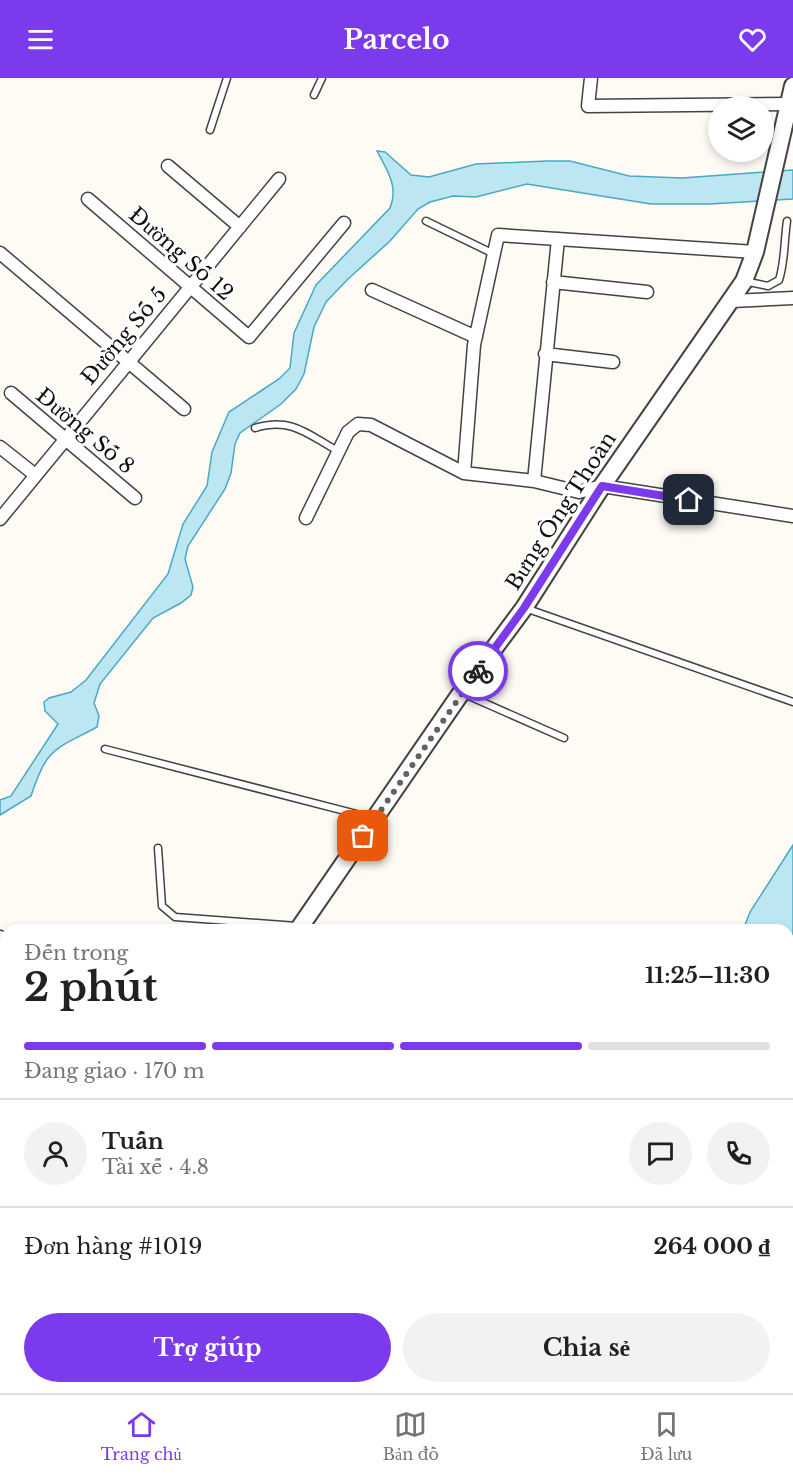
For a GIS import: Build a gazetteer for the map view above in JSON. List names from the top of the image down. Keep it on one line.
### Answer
{"streets":{"street":["Đường Số 12","Đường Số 5","Đường Số 8","Bưng Ông Thoàn"]},"crossings":[["Đường Số 12","Đường Số 5"],["Đường Số 5","Đường Số 8"]],"page":{"header":"Parcelo","heading":["2 phút","Đến trong","11:25–11:30"],"panel":["Tuấn","Tài xế · 4.8","Đơn hàng #1019","264 000 ₫"],"bar":"Đang giao · 170 m","buttons":["Trợ giúp","Chia sẻ"],"tabs":["Trang chủ","Bản đồ","Đã lưu"]}}
